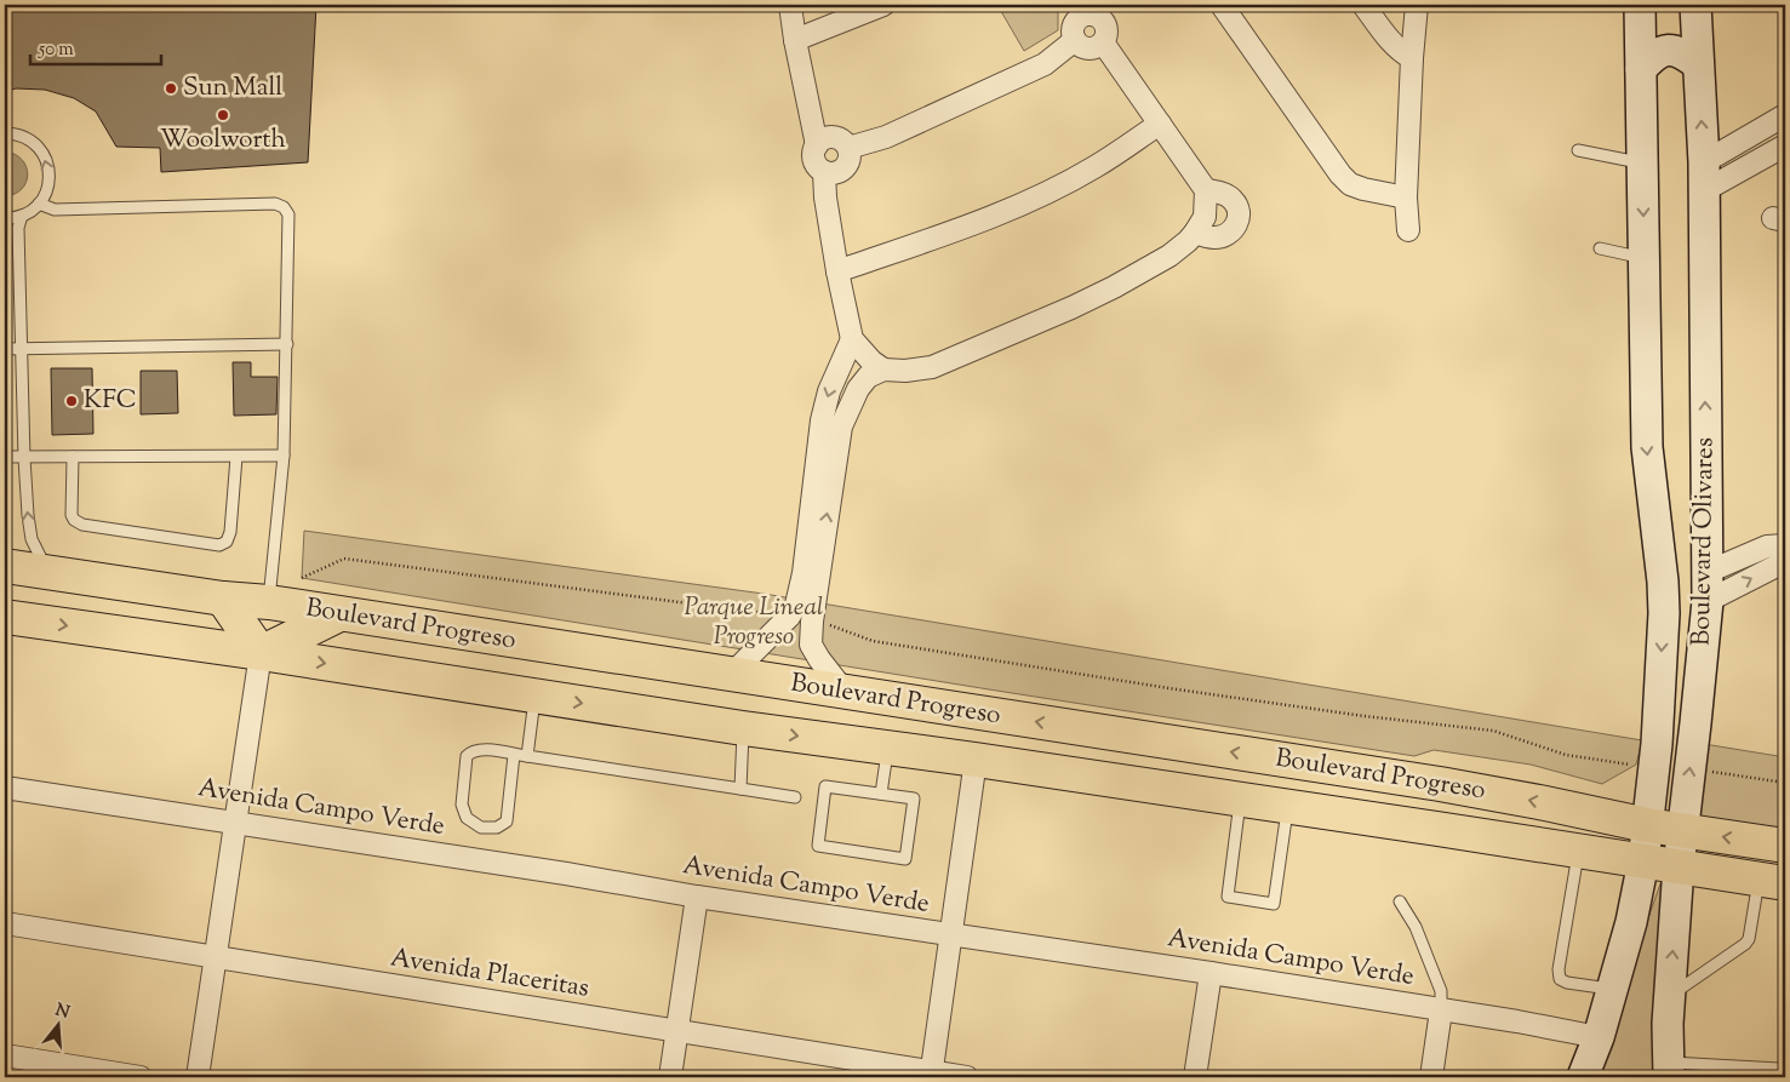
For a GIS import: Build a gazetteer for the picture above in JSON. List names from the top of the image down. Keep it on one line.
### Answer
{"streets":{"main road":["Boulevard Progreso"],"street":["Boulevard Olivares","Avenida Campo Verde","Avenida Placeritas"]},"crossings":[["Boulevard Olivares","Boulevard Progreso"],["Boulevard Olivares","Avenida Campo Verde"]],"parks":["Parque Lineal Progreso"],"places":["Sun Mall","Woolworth","KFC"],"scale_bar":"50 m","north":"top"}
